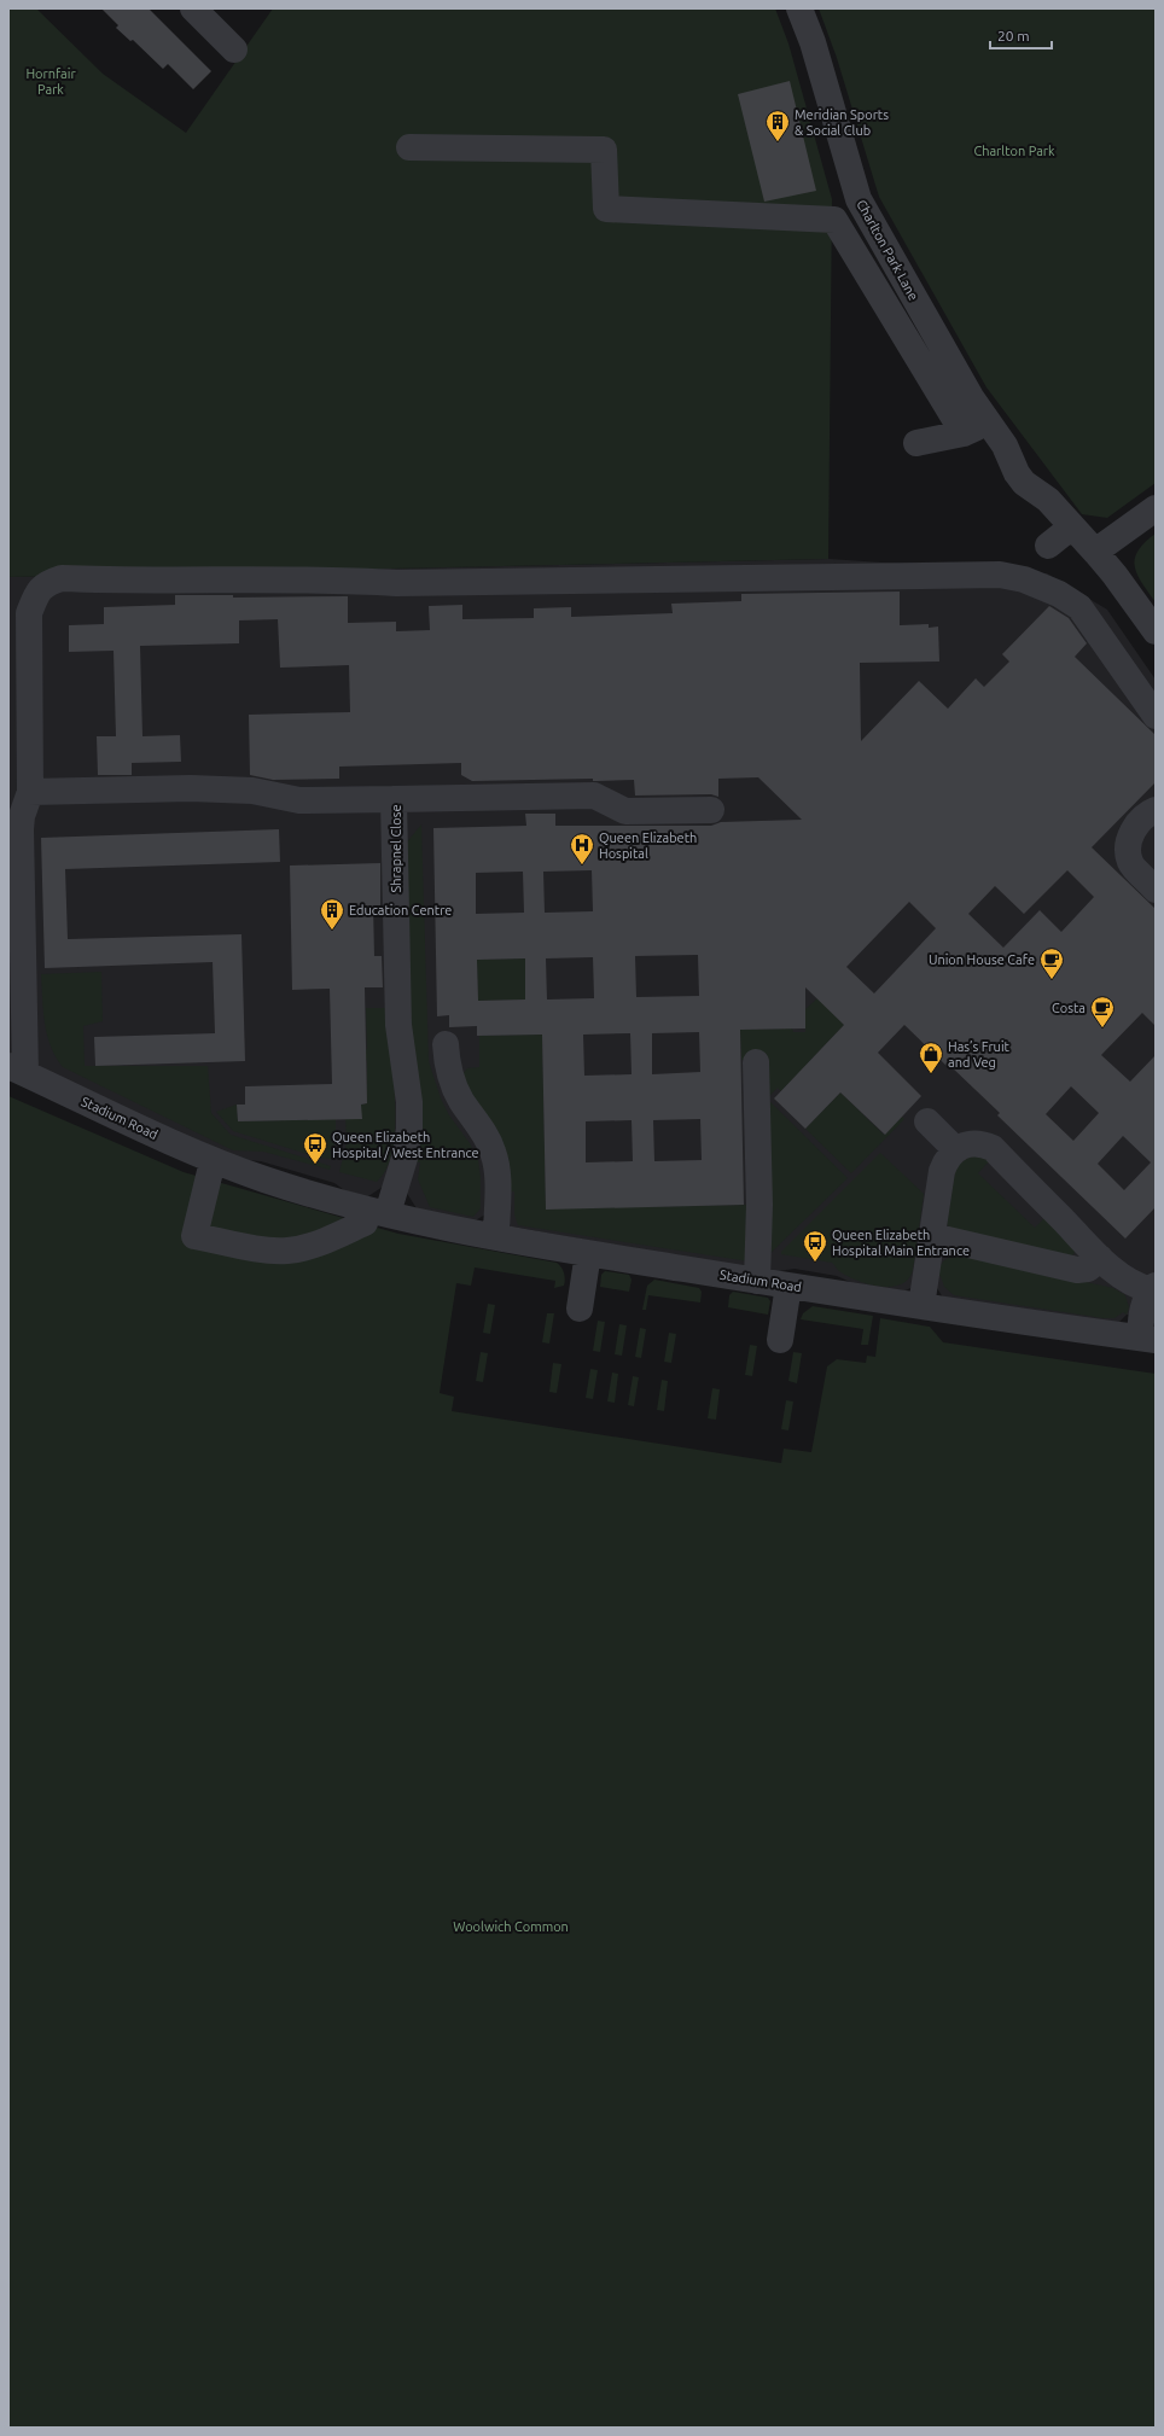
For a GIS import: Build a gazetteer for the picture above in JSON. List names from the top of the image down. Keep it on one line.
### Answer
{"streets":{"street":["Charlton Park Lane","Shrapnel Close","Stadium Road"]},"crossings":[["Shrapnel Close","Stadium Road"]],"parks":["Hornfair Park","Charlton Park","Woolwich Common"],"places":{"building":["Meridian Sports & Social Club","Education Centre"],"hospital":["Queen Elizabeth Hospital"],"cafe":["Union House Cafe","Costa"],"shop":["Has’s Fruit and Veg"],"bus stop":["Queen Elizabeth Hospital / West Entrance","Queen Elizabeth Hospital Main Entrance"]},"scale_bar":"20 m"}
